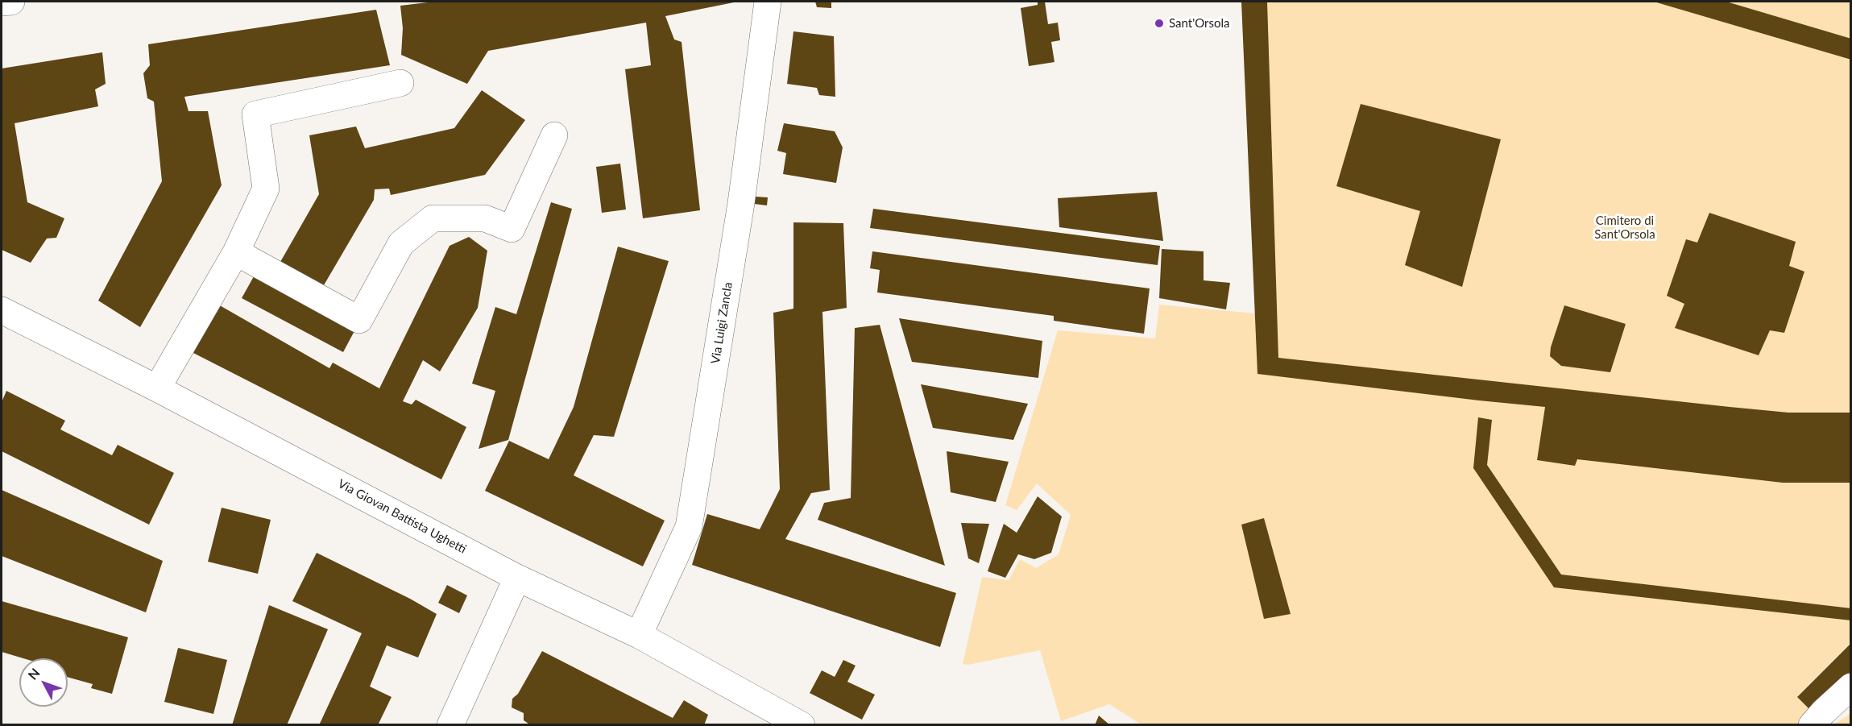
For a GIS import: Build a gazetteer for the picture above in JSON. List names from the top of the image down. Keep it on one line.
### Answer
{"streets":{"street":["Via Luigi Zancla","Via Giovan Battista Ughetti"]},"crossings":[["Via Luigi Zancla","Via Giovan Battista Ughetti"]],"parks":["Cimitero di Sant'Orsola"],"places":["Sant'Orsola"],"north":"top left"}
